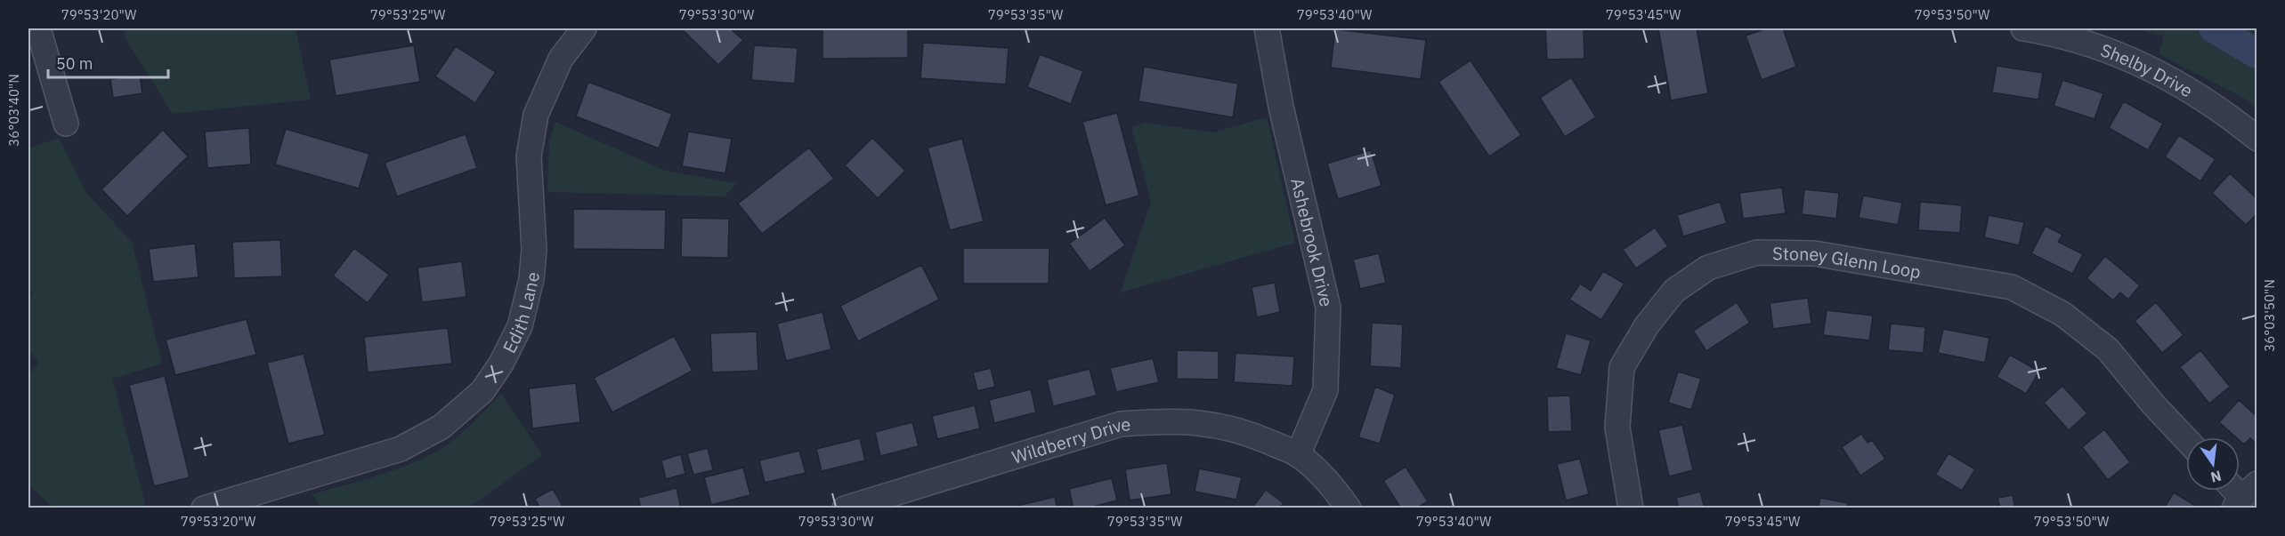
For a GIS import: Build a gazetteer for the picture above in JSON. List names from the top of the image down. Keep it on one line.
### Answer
{"streets":{"street":["Shelby Drive","Ashebrook Drive","Stoney Glenn Loop","Edith Lane","Wildberry Drive"]},"crossings":[["Ashebrook Drive","Wildberry Drive"]],"scale_bar":"50 m","north":"bottom","coordinates":["79°53'20\"W","79°53'25\"W","79°53'30\"W","79°53'35\"W","79°53'40\"W","79°53'45\"W","79°53'50\"W","36°03'40\"N","36°03'50\"N"]}
